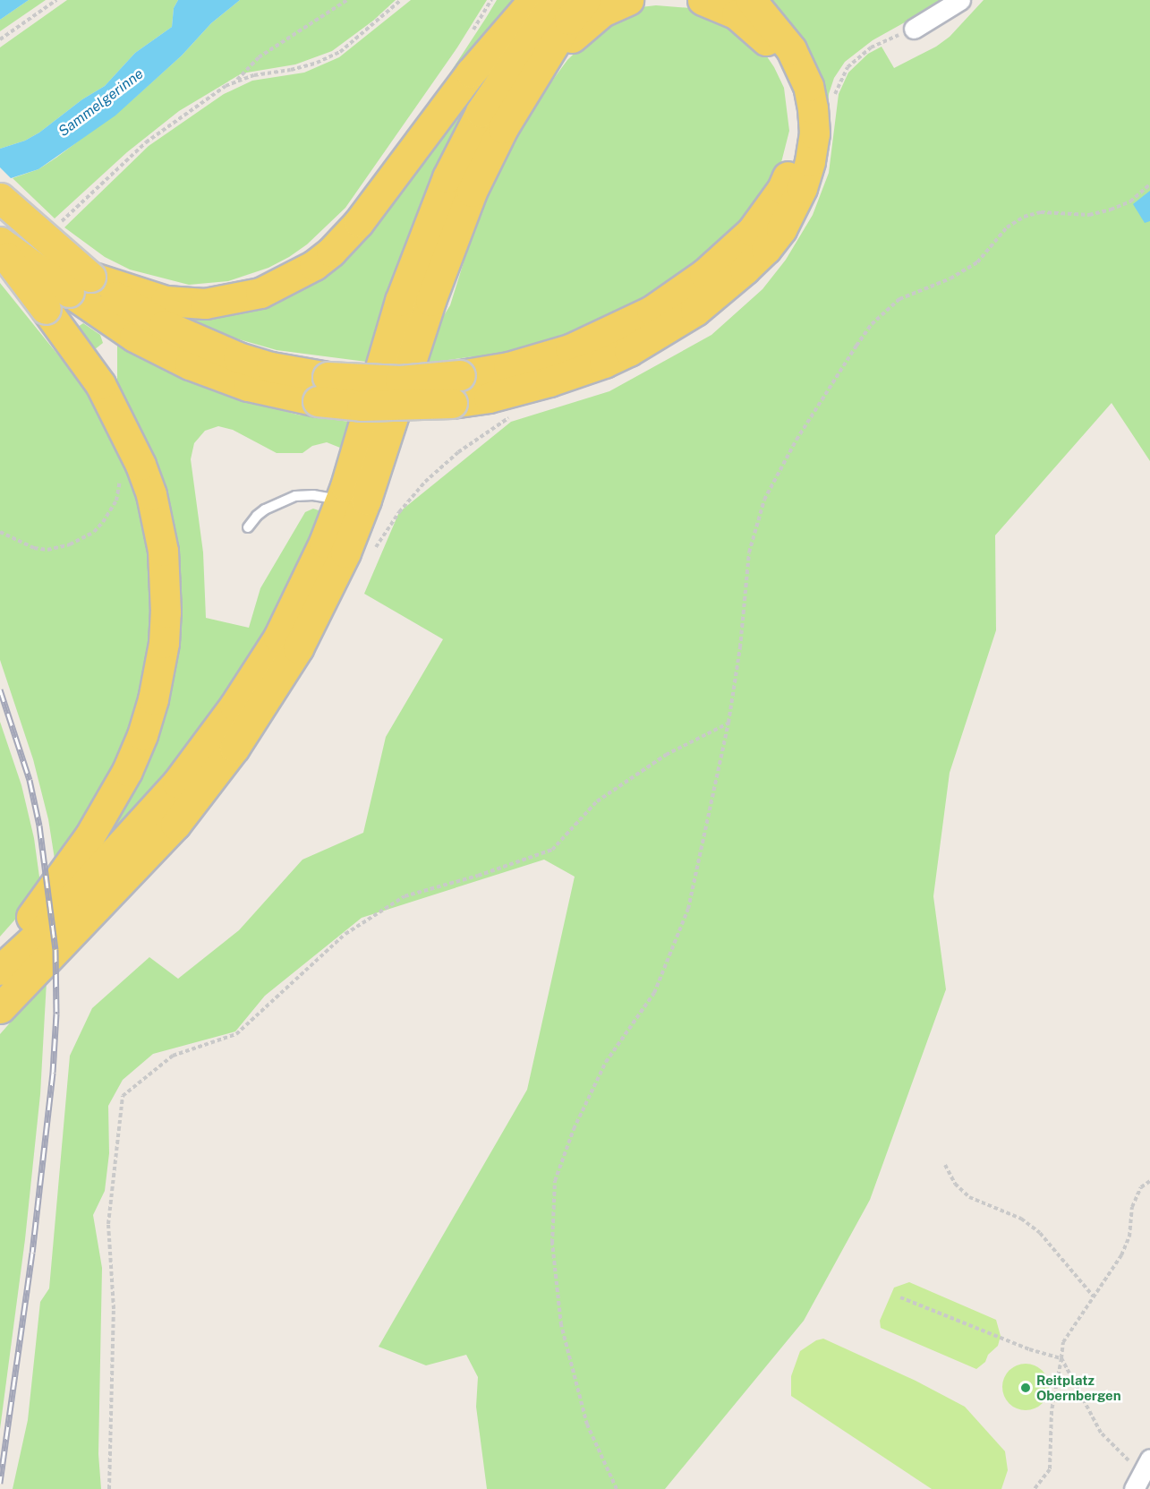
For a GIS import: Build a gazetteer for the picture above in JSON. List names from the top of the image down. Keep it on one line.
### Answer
{"water":["Sammelgerinne"],"places":["Reitplatz Obernbergen"]}
